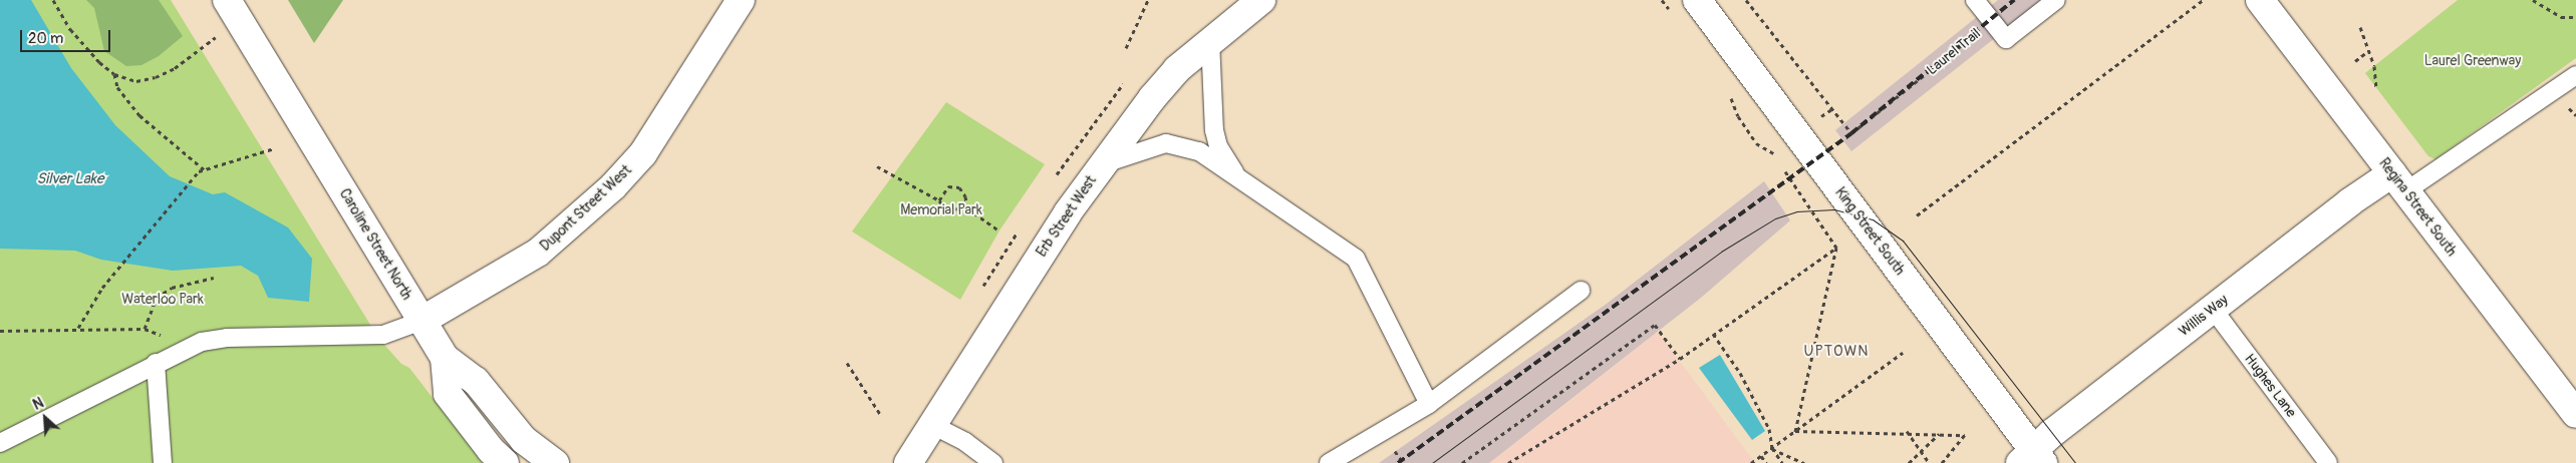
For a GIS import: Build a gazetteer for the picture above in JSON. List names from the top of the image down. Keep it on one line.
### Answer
{"streets":{"main road":["Regina Street South","Dupont Street West","Erb Street West","King Street South","Caroline Street North","Willis Way"],"lane":["Hughes Lane"],"path":["Laurel Trail"]},"crossings":[["Regina Street South","Willis Way"],["Dupont Street West","Caroline Street North"],["King Street South","Willis Way"],["Willis Way","Hughes Lane"]],"districts":["UPTOWN"],"water":["Silver Lake"],"parks":["Laurel Greenway","Memorial Park","Waterloo Park"],"scale_bar":"20 m","north":"top left"}
